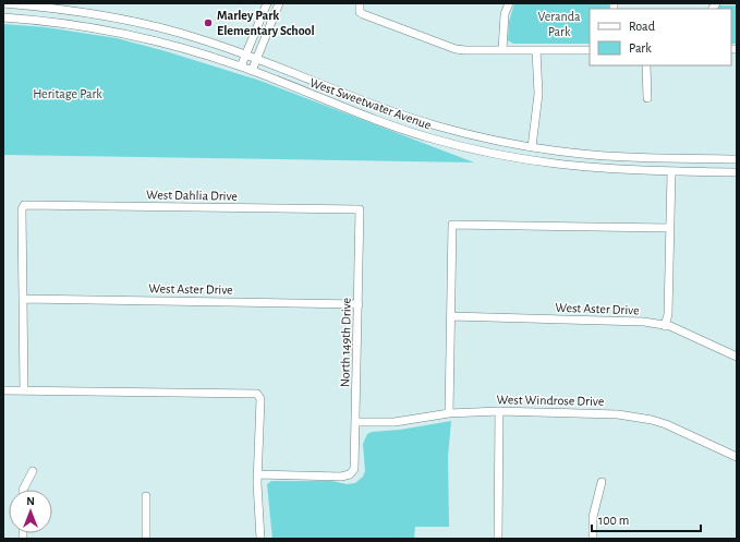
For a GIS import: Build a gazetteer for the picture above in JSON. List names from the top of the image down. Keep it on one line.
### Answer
{"streets":{"street":["West Sweetwater Avenue","West Dahlia Drive","West Aster Drive","North 149th Drive","West Windrose Drive"]},"crossings":[["West Dahlia Drive","West Aster Drive"],["West Dahlia Drive","North 149th Drive"],["West Aster Drive","North 149th Drive"],["North 149th Drive","West Windrose Drive"]],"parks":["Veranda Park","Heritage Park"],"places":["Marley Park Elementary School"],"legend":["Road","Park"],"scale_bar":"100 m","north":"top"}
